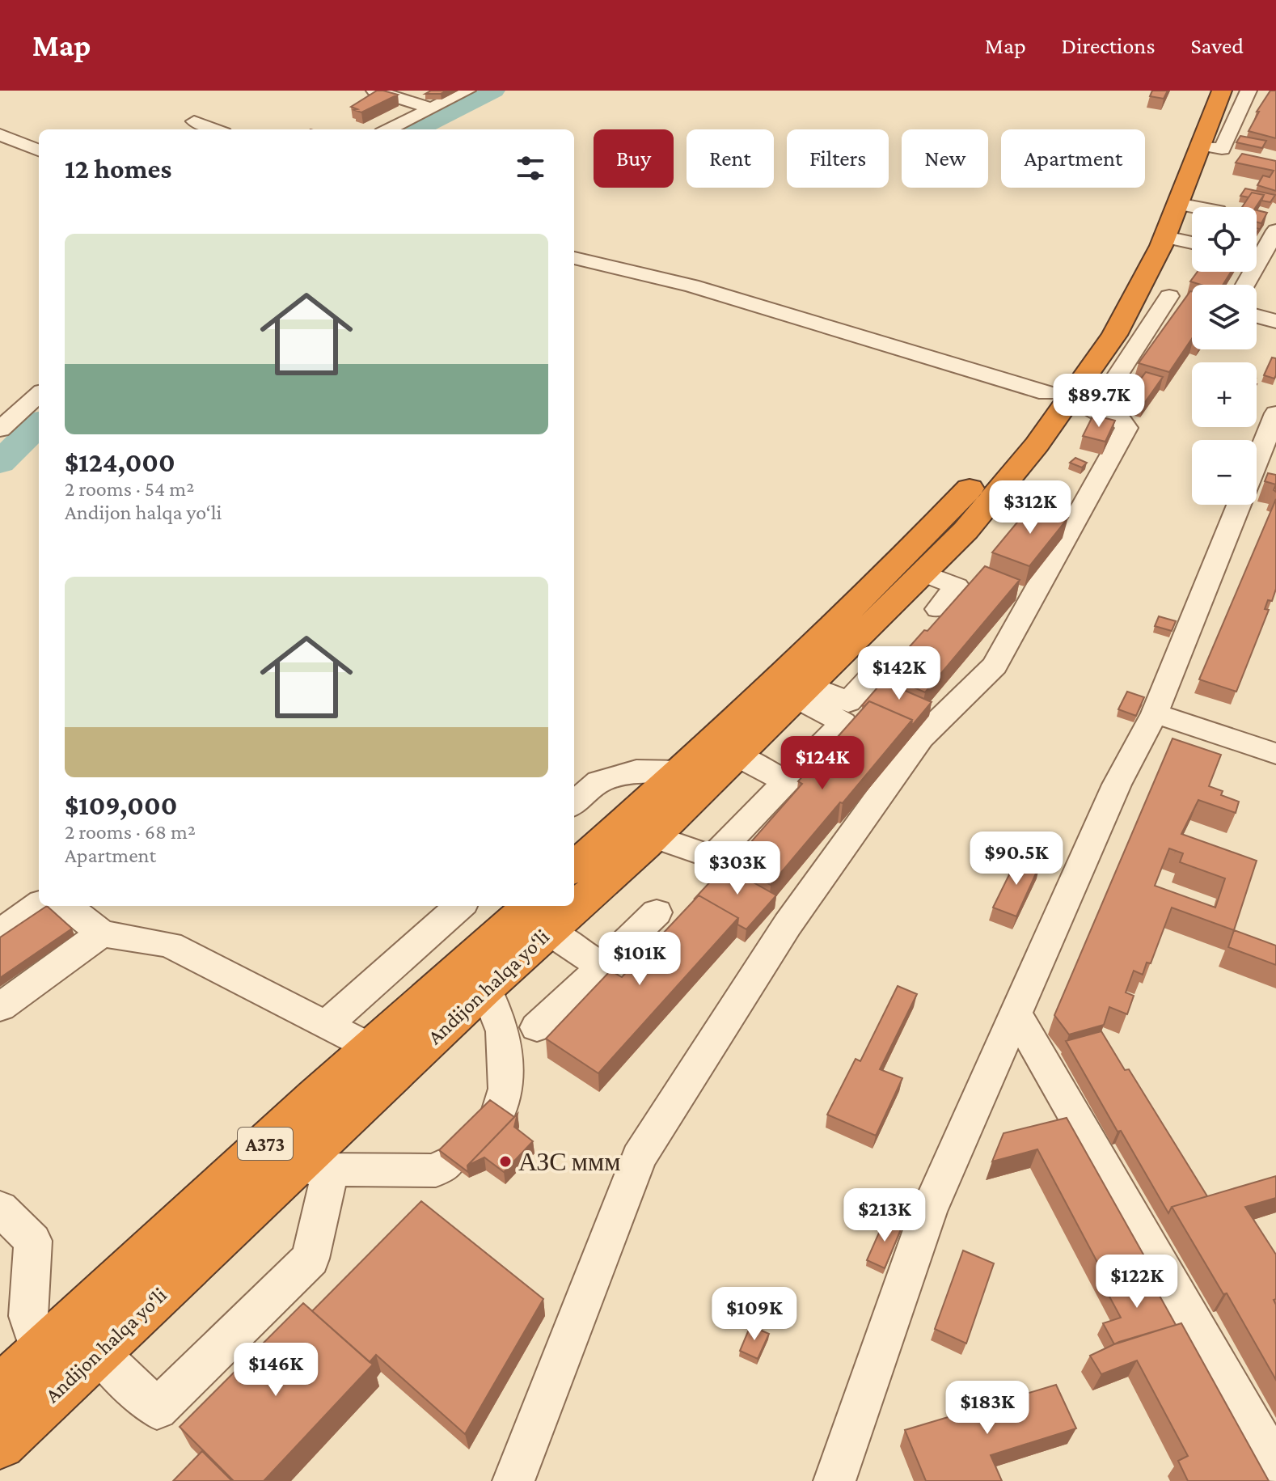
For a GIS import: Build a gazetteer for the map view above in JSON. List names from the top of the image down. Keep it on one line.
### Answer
{"streets":{"highway":["Andijon halqa yo‘li","A373"]},"places":["АЗС ммм"],"page":{"header":"Map","nav":["Map","Directions","Saved"],"chip":["Buy","Rent","Filters","New","Apartment"],"heading":"12 homes","map_buttons":["+","−"],"list":[{"name":"$124,000","note":"2 rooms · 54 m² · Andijon halqa yo‘li"},{"name":"$109,000","note":"2 rooms · 68 m² · Apartment"}],"price":["$89.7K","$312K","$142K","$124K","$90.5K","$303K","$101K","$213K","$122K","$109K","$146K","$183K"]}}
